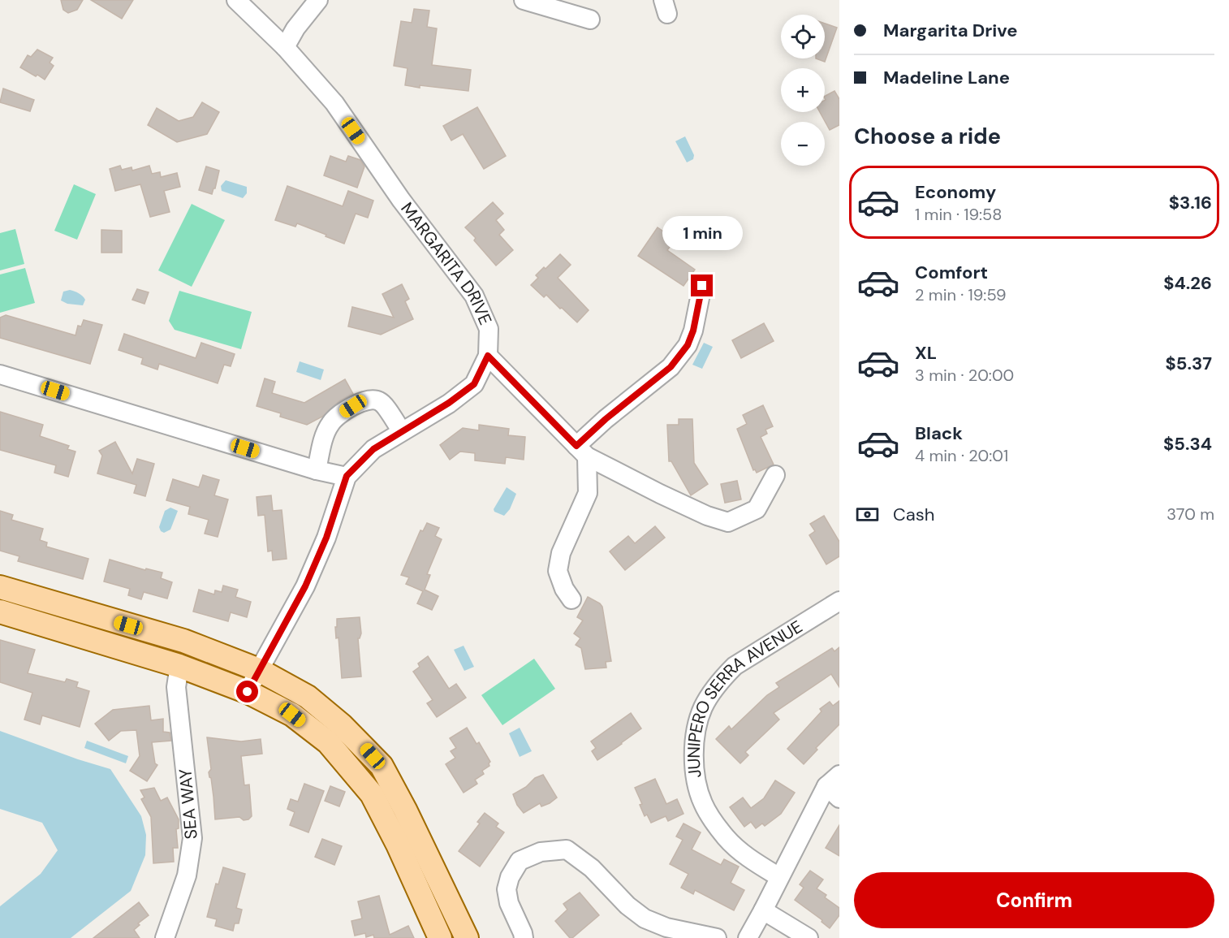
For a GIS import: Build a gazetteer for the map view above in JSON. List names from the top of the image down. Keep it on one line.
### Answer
{"streets":{"street":["MARGARITA DRIVE","JUNIPERO SERRA AVENUE","SEA WAY"]},"page":{"banner":["Margarita Drive","Madeline Lane"],"map_buttons":["+","−"],"heading":"Choose a ride","list":[{"name":"Economy","note":"1 min · 19:58","value":"$3.16"},{"name":"Comfort","note":"2 min · 19:59","value":"$4.26"},{"name":"XL","note":"3 min · 20:00","value":"$5.37"},{"name":"Black","note":"4 min · 20:01","value":"$5.34"}],"bubble":"1 min","pay":["Cash","370 m"],"buttons":"Confirm"}}
